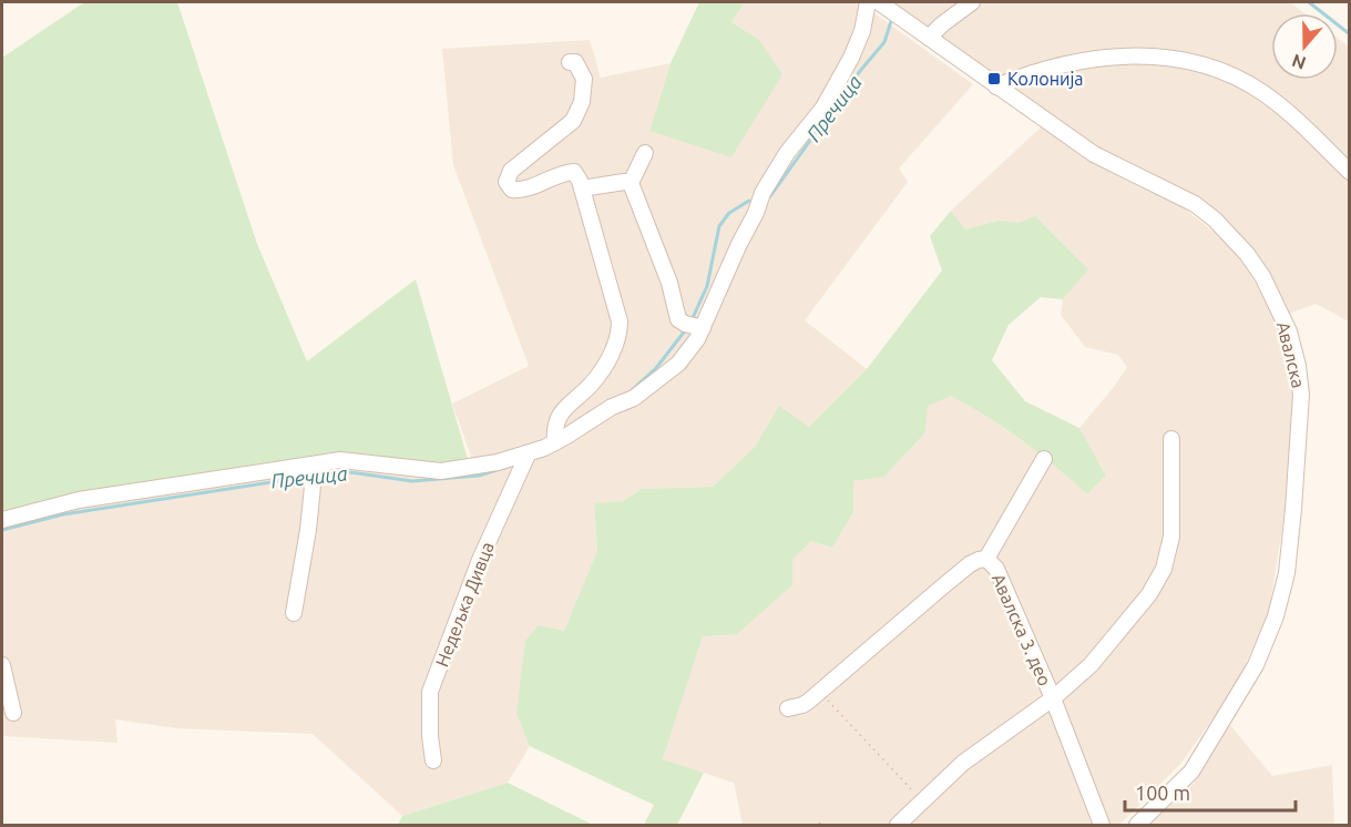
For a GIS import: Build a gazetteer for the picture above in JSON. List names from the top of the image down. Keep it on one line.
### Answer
{"streets":{"street":["Авалска","Недељка Дивца","Авалска 3. део"]},"water":["Пречица"],"places":{"transit":["Колонија"]},"scale_bar":"100 m","north":"bottom"}
